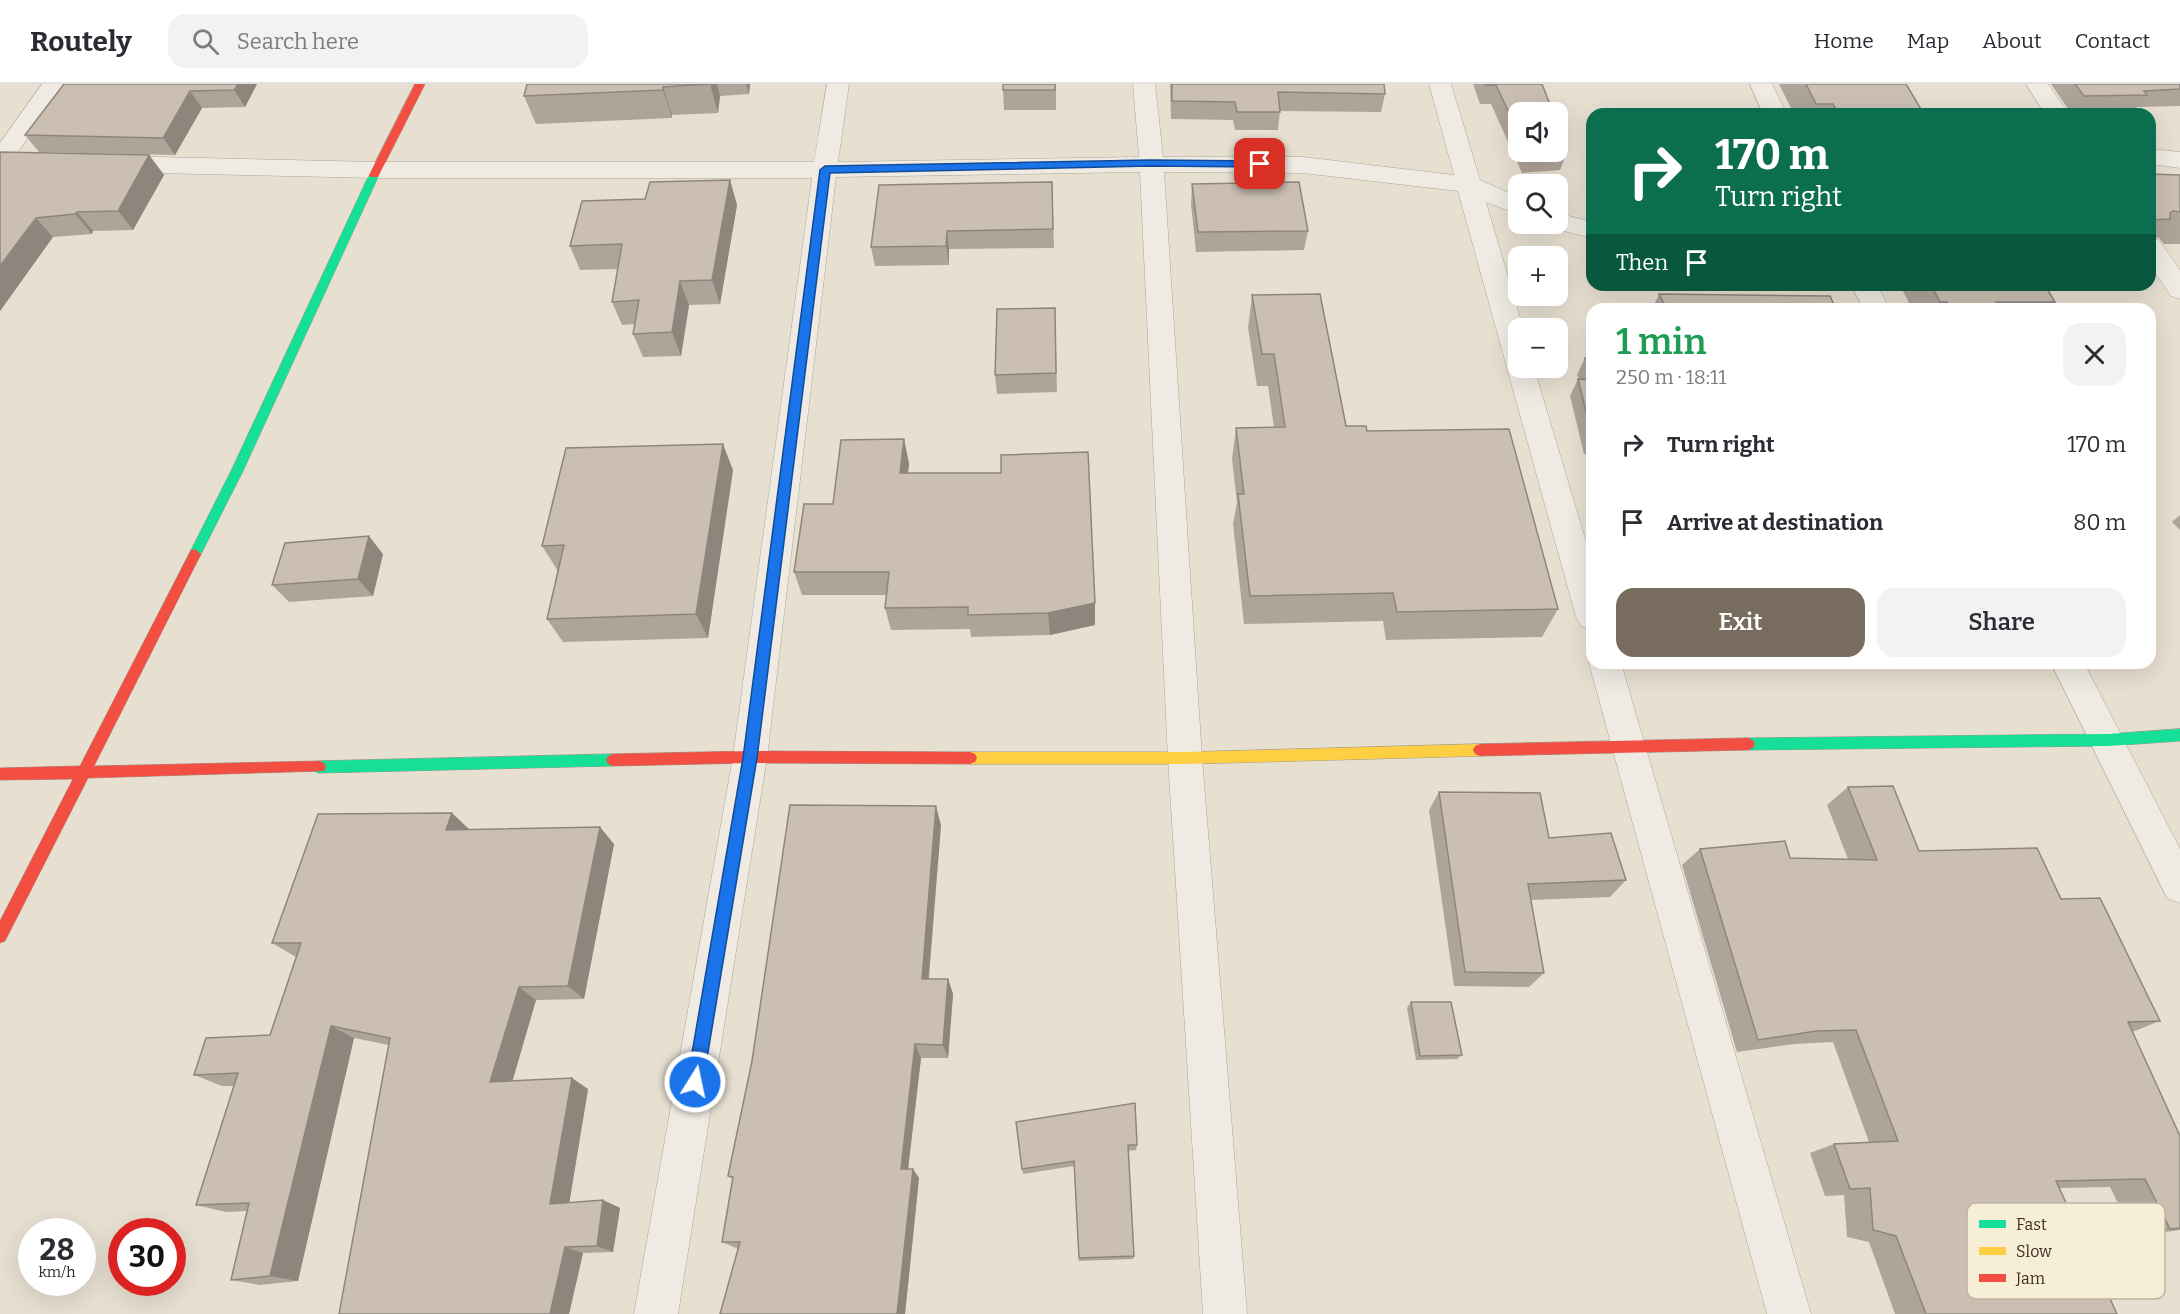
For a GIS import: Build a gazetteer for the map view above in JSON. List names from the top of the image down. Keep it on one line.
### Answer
{"legend":["Fast","Slow","Jam"],"page":{"header":"Routely","search":"Search here","nav":["Home","Map","About","Contact"],"map_buttons":["+","−"],"turn":["170 m","Turn right"],"then":"Then","heading":["1 min","250 m · 18:11"],"list":[{"name":"Turn right","value":"170 m"},{"name":"Arrive at destination","value":"80 m"}],"buttons":["Exit","Share"],"speed":"28 km/h","limit":"30"}}
